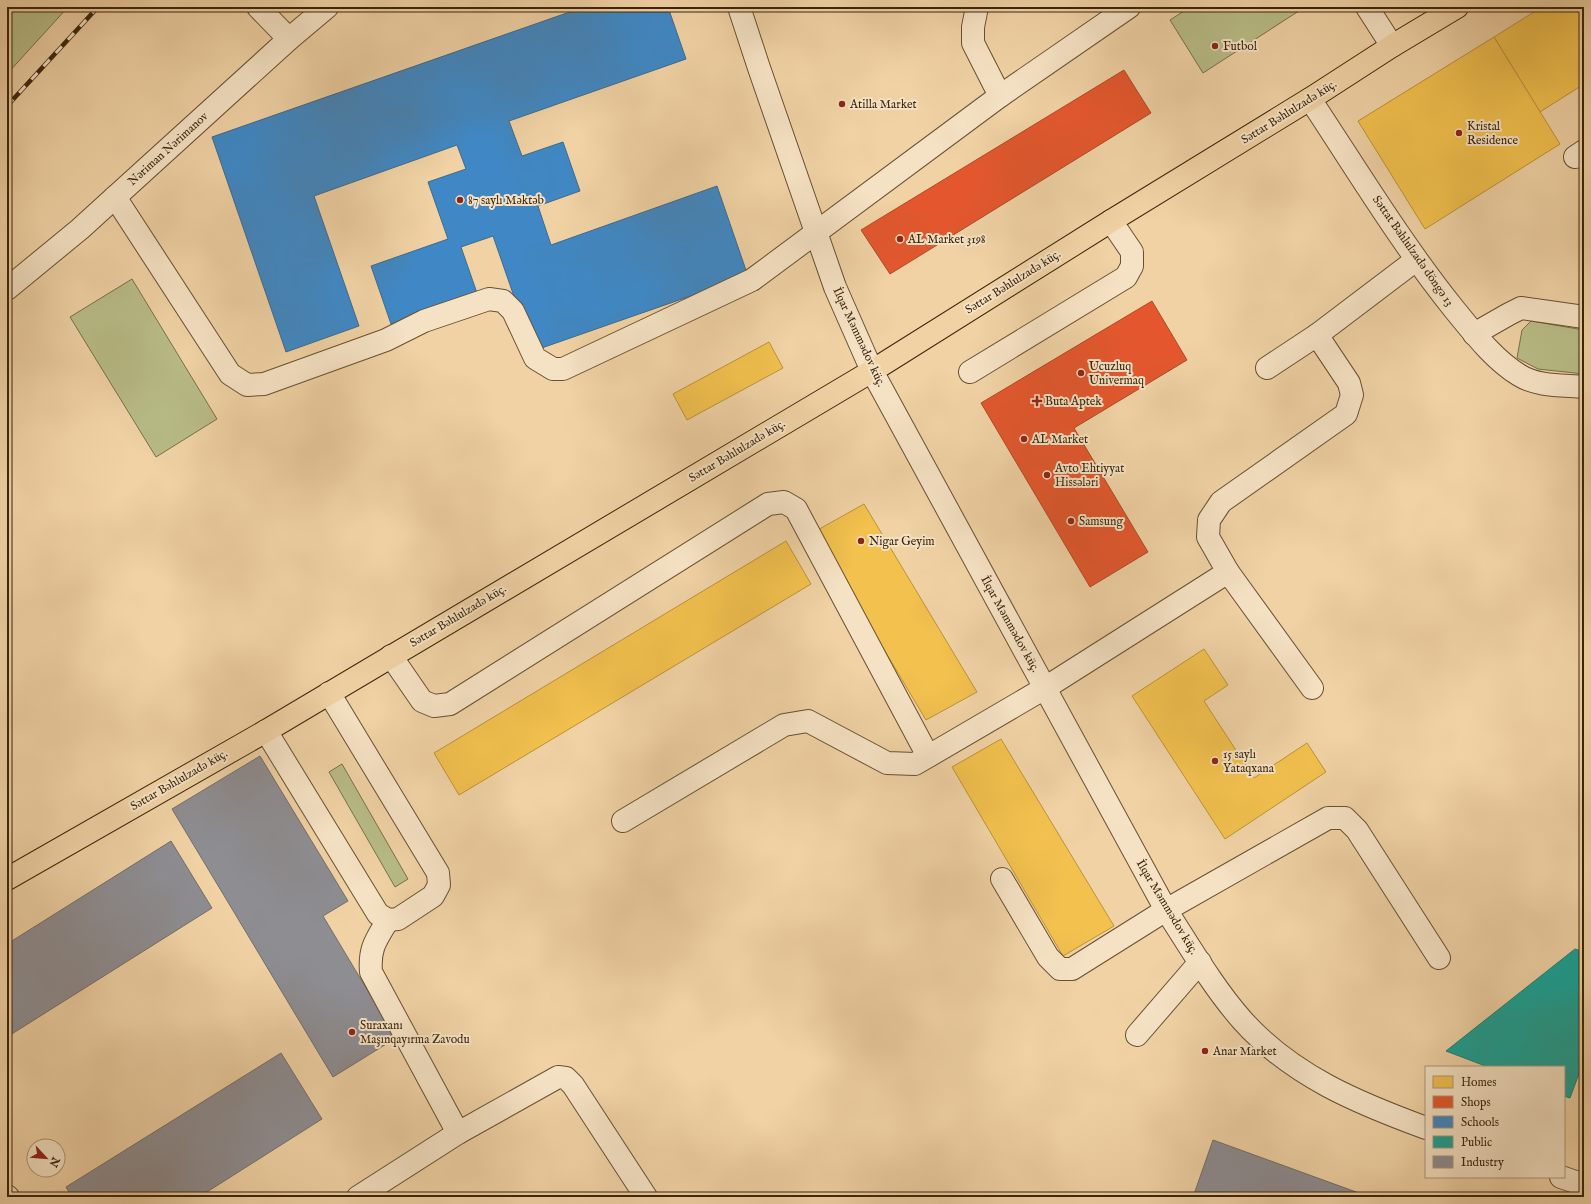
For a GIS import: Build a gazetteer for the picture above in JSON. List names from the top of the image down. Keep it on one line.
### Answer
{"streets":{"main road":["Səttar Bəhlulzadə küç."],"street":["Nəriman Nərimanov","Səttat Bəhlulzadə döngə 13","İlqar Məmmədov küç."]},"crossings":[["Səttar Bəhlulzadə küç.","Səttat Bəhlulzadə döngə 13"],["Səttar Bəhlulzadə küç.","İlqar Məmmədov küç."]],"places":{"other":["Futbol","Atilla Market","Kristal Residence","87 saylı Məktəb","AL Market 3198","Ucuzluq Univermaq","AL Market","Avto Ehtiyyat Hissələri","Samsung","Nigar Geyim","15 saylı Yataqxana","Suraxanı Maşınqayırma Zavodu","Anar Market"],"health":["Buta Aptek"]},"legend":["Homes","Shops","Schools","Public","Industry"],"north":"bottom right"}
